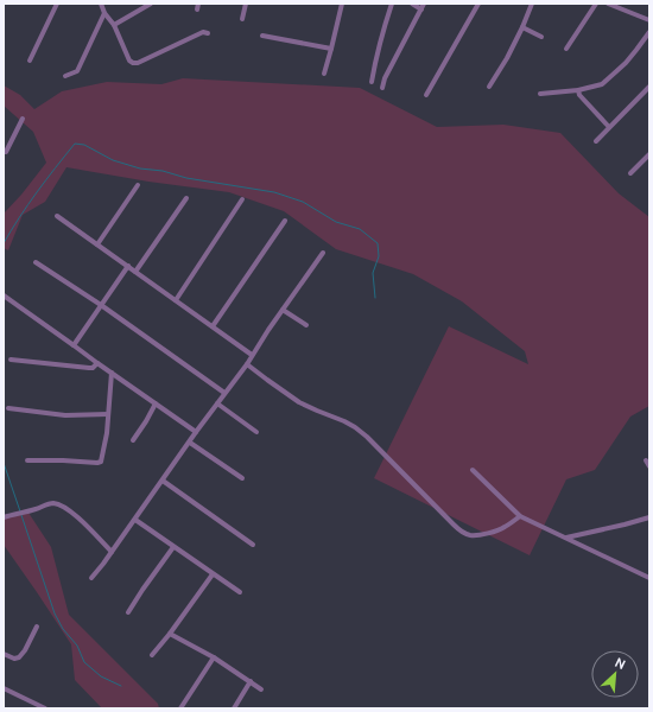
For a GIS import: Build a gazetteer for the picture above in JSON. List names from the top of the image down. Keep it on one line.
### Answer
{"north":"top right"}
